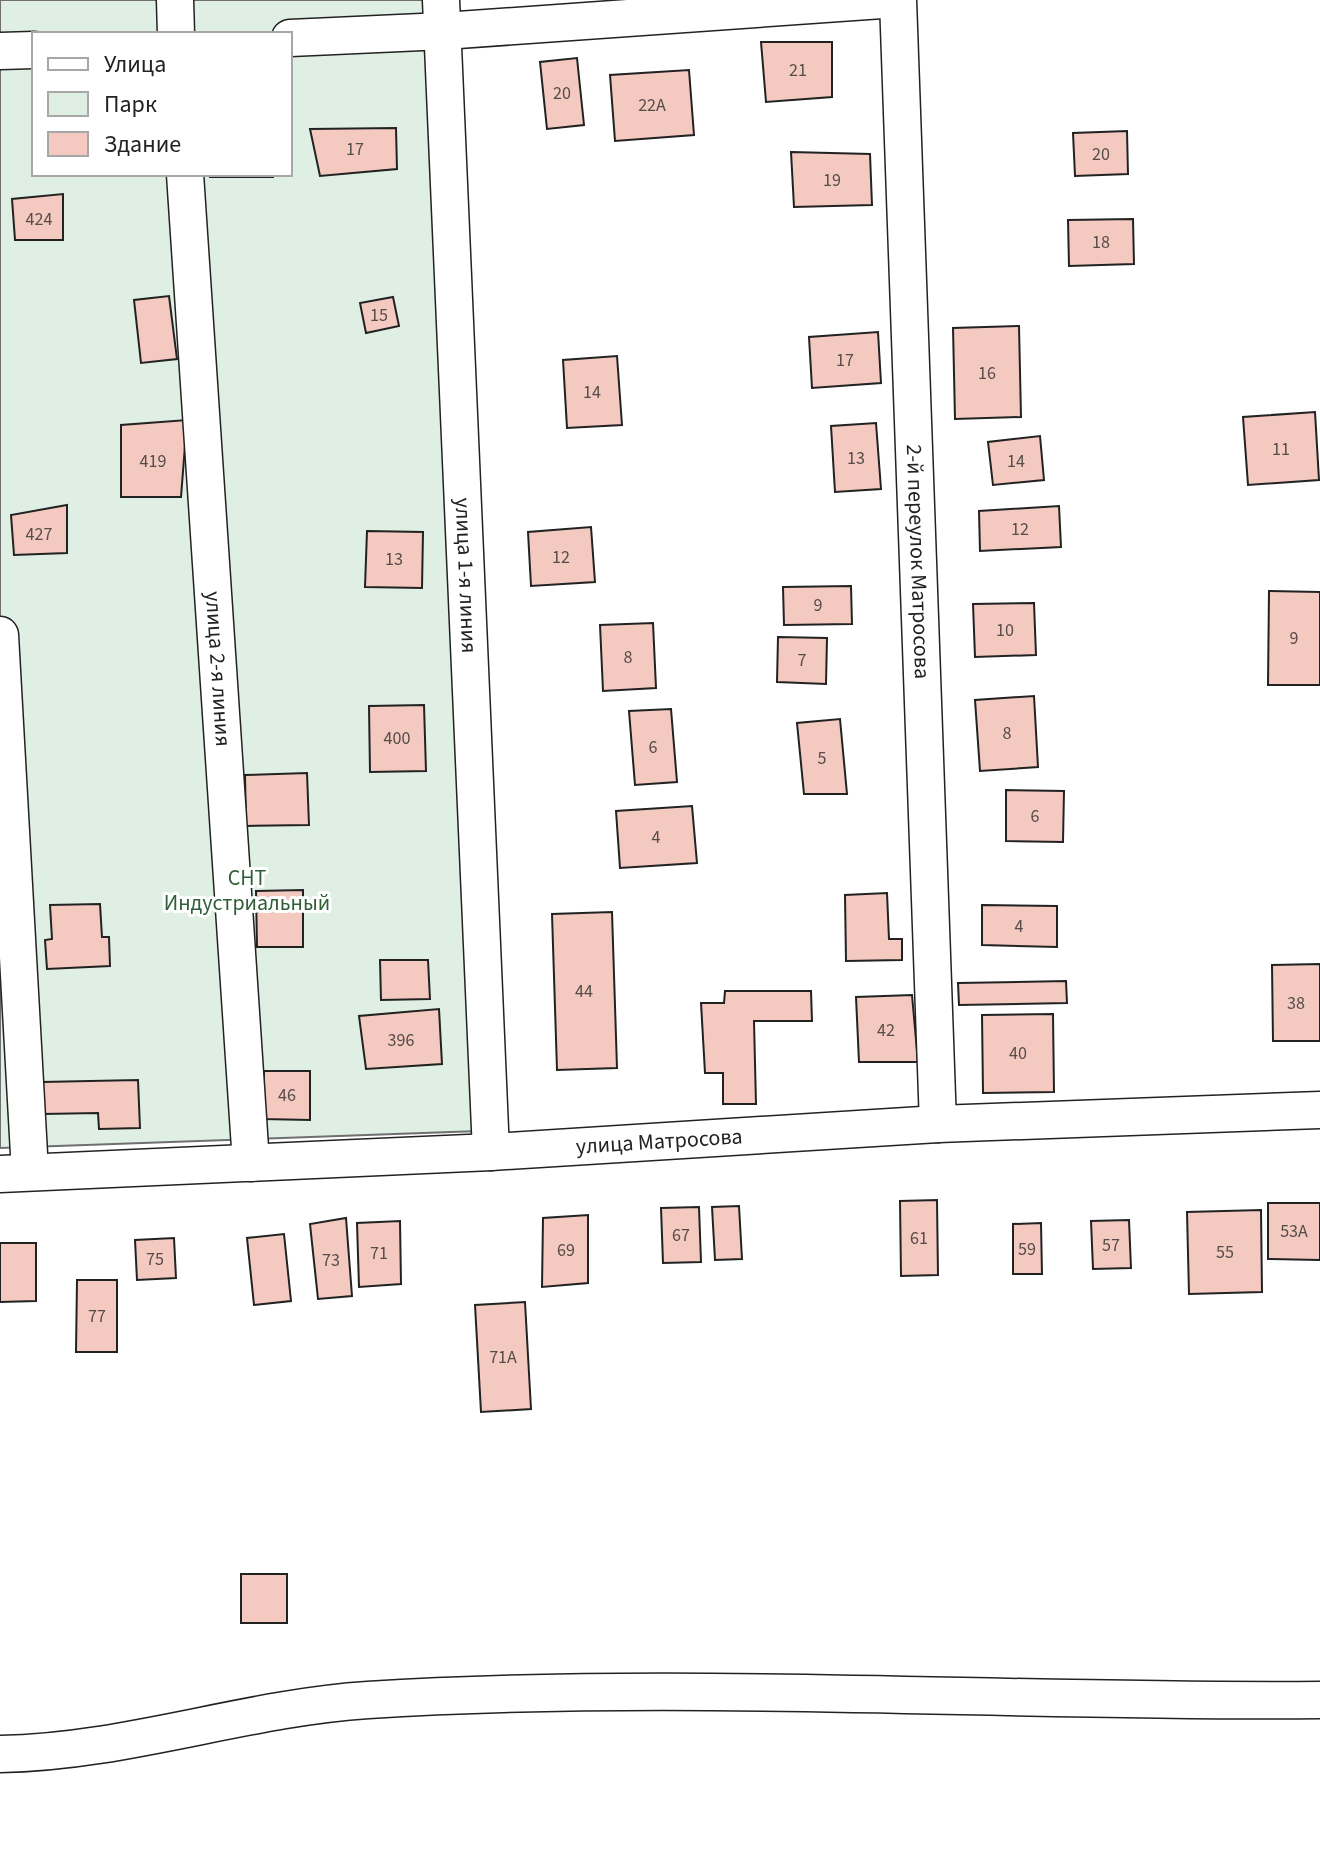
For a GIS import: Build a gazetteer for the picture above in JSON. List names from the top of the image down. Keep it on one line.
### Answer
{"streets":{"street":["2-й переулок Матросова","улица 1-я линия","улица 2-я линия","улица Матросова"]},"crossings":[["2-й переулок Матросова","улица Матросова"],["улица 1-я линия","улица Матросова"],["улица 2-я линия","улица Матросова"]],"parks":["СНТ Индустриальный"],"house_numbers":["21","20","22А","17","20","19","424","18","15","17","16","14","11","13","419","14","12","427","12","13","9","10","9","8","7","8","400","6","5","6","4","4","44","38","42","396","40","46","53А","67","61","57","59","69","55","71","75","73","77","71А"],"legend":["Улица","Парк","Здание"]}
